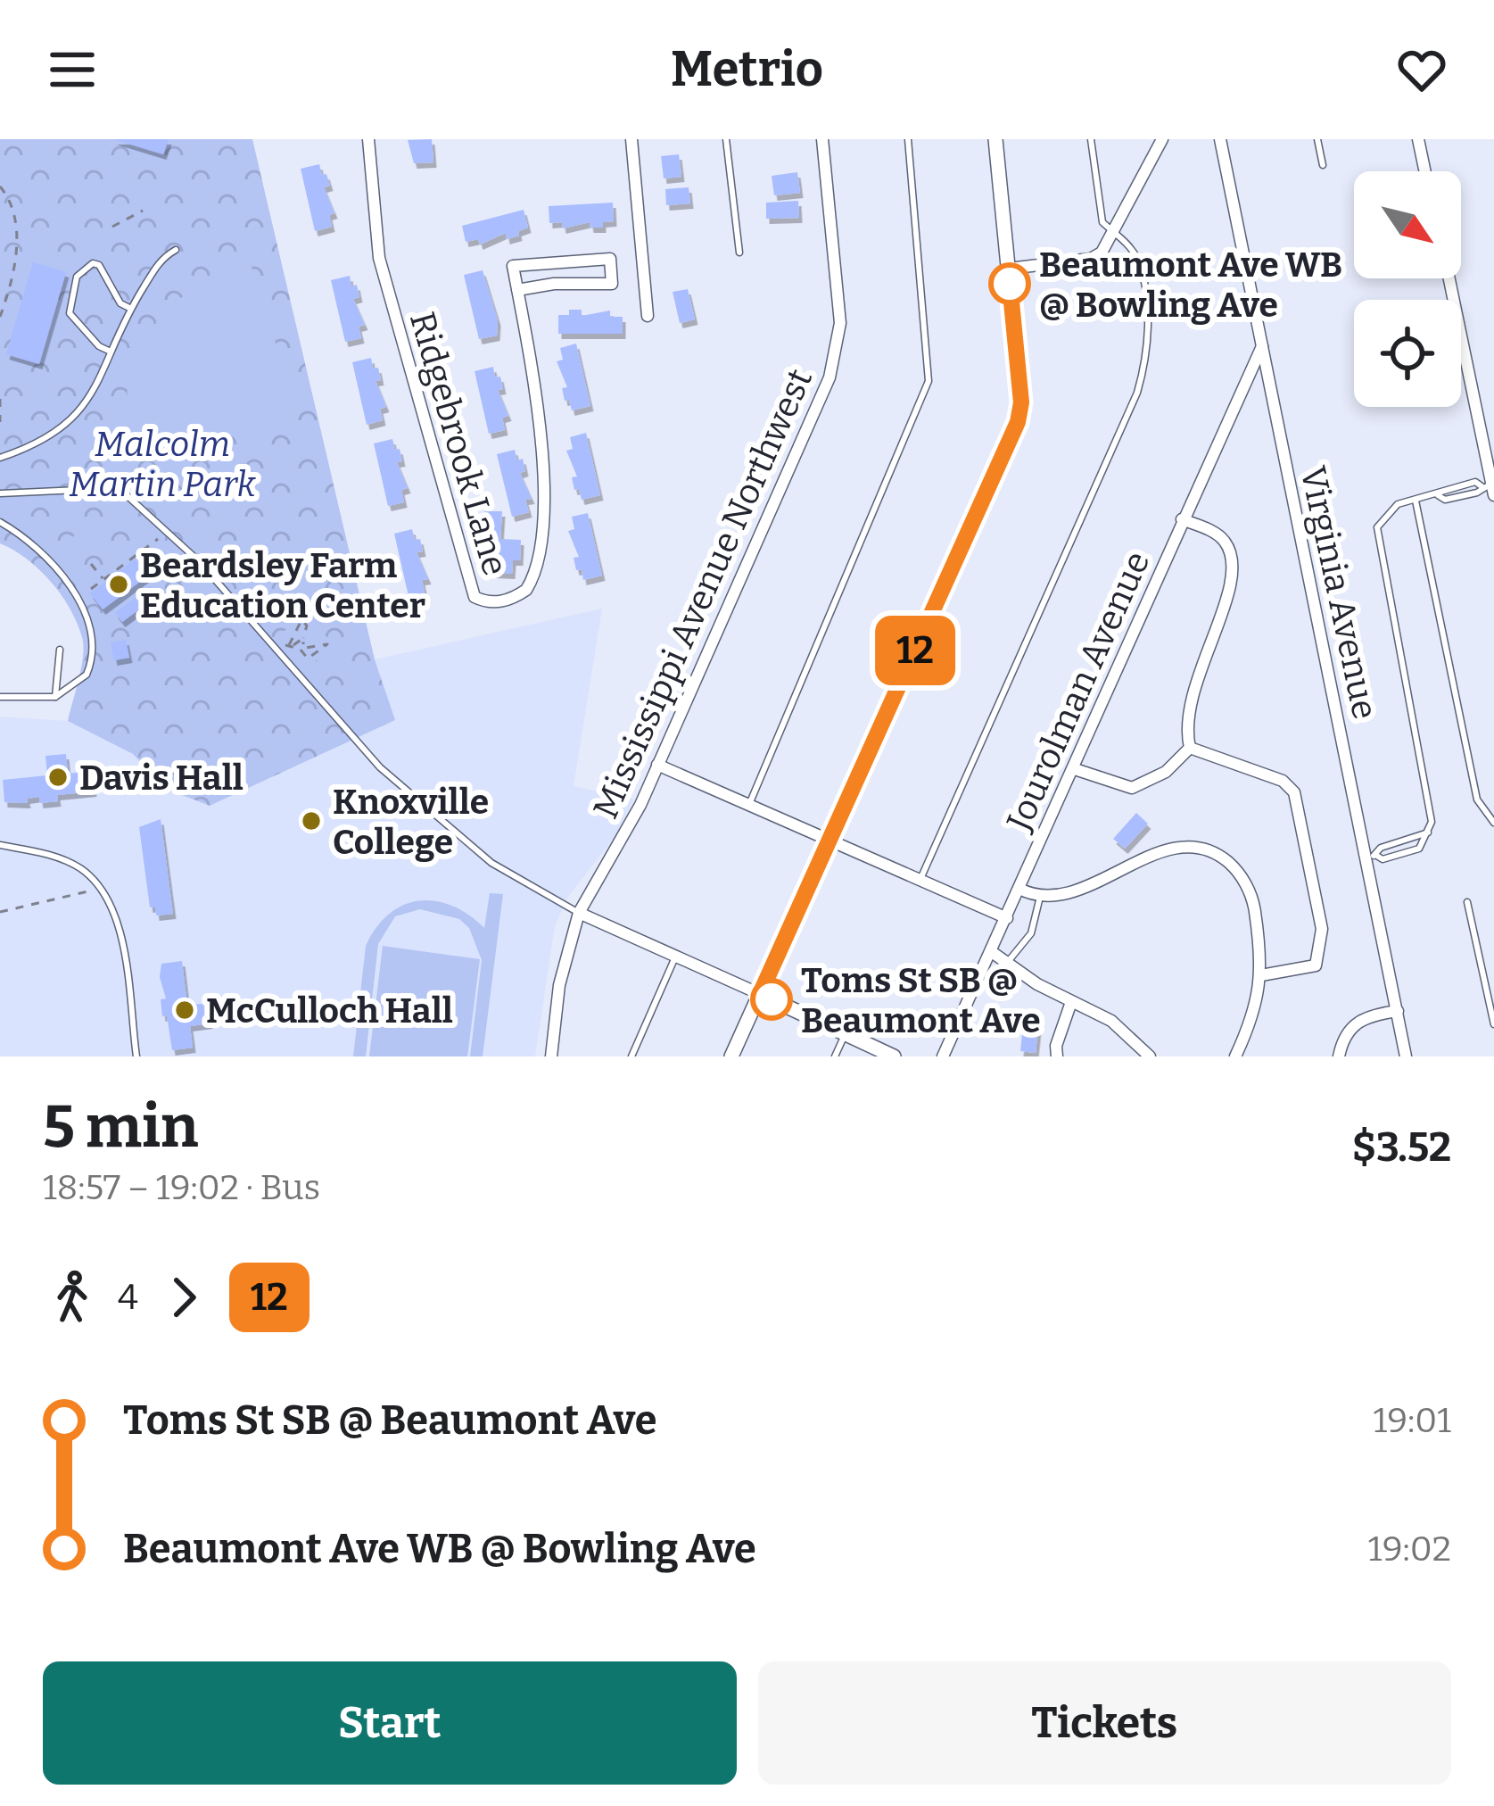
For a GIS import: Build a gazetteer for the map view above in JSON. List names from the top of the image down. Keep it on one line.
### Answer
{"streets":{"street":["Ridgebrook Lane","Virginia Avenue","Mississippi Avenue Northwest","Jourolman Avenue"]},"crossings":[["Virginia Avenue","Jourolman Avenue"]],"parks":["Malcolm Martin Park"],"places":["Beaumont Ave WB @ Bowling Ave","Beardsley Farm Education Center","Davis Hall","Knoxville College","Toms St SB @ Beaumont Ave","McCulloch Hall"],"lines":["bus line 12"],"north":"bottom right","page":{"header":"Metrio","on_map":"12","heading":["5 min","18:57 – 19:02 · Bus","$3.52"],"legs":["4","12"],"list":[{"name":"Toms St SB @ Beaumont Ave","value":"19:01"},{"name":"Beaumont Ave WB @ Bowling Ave","value":"19:02"}],"buttons":["Start","Tickets"]}}
